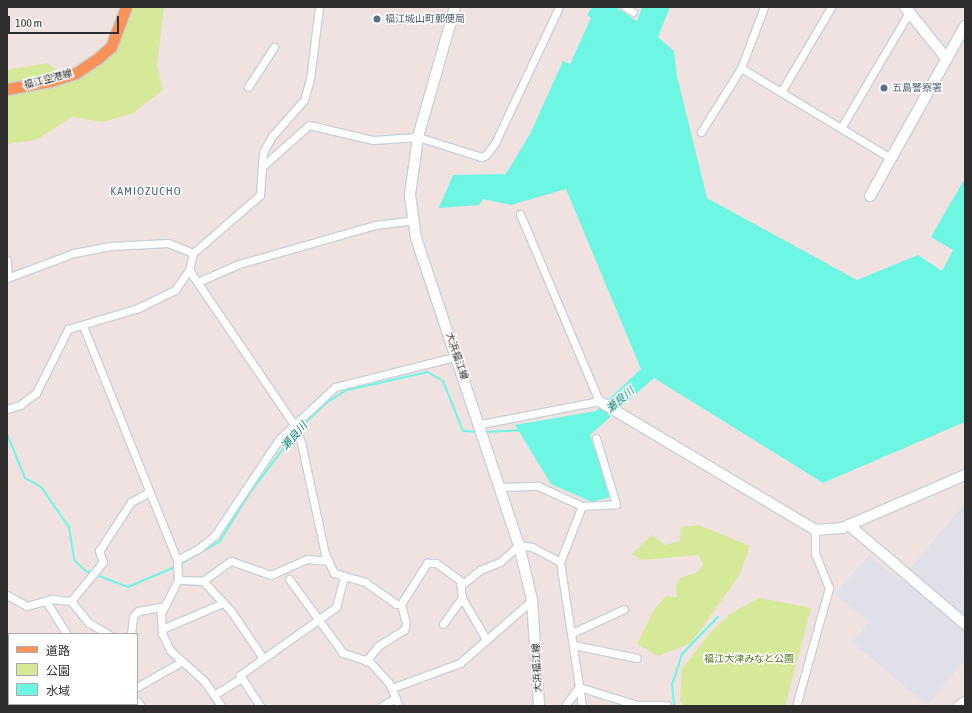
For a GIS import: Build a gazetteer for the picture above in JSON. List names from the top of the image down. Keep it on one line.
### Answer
{"streets":{"main road":["福江空港線"],"street":["大浜福江線"]},"districts":["KAMIOZUCHO"],"water":["瀬良川"],"parks":["福江大津みなと公園"],"places":["福江城山町郵便局","五島警察署"],"legend":["道路","公園","水域"],"scale_bar":"100 m"}
